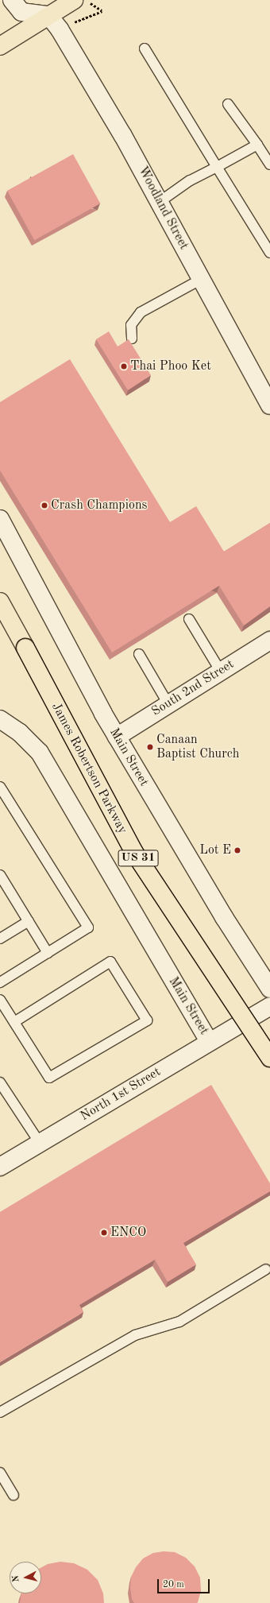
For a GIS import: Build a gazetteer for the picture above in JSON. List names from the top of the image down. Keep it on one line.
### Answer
{"streets":{"main road":["James Robertson Parkway","US 31"],"street":["Woodland Street","South 2nd Street","Main Street","North 1st Street"]},"crossings":[["South 2nd Street","Main Street"],["Main Street","North 1st Street"]],"places":["Thai Phoo Ket","Crash Champions","Canaan Baptist Church","Lot E","ENCO"],"scale_bar":"20 m","north":"left"}
